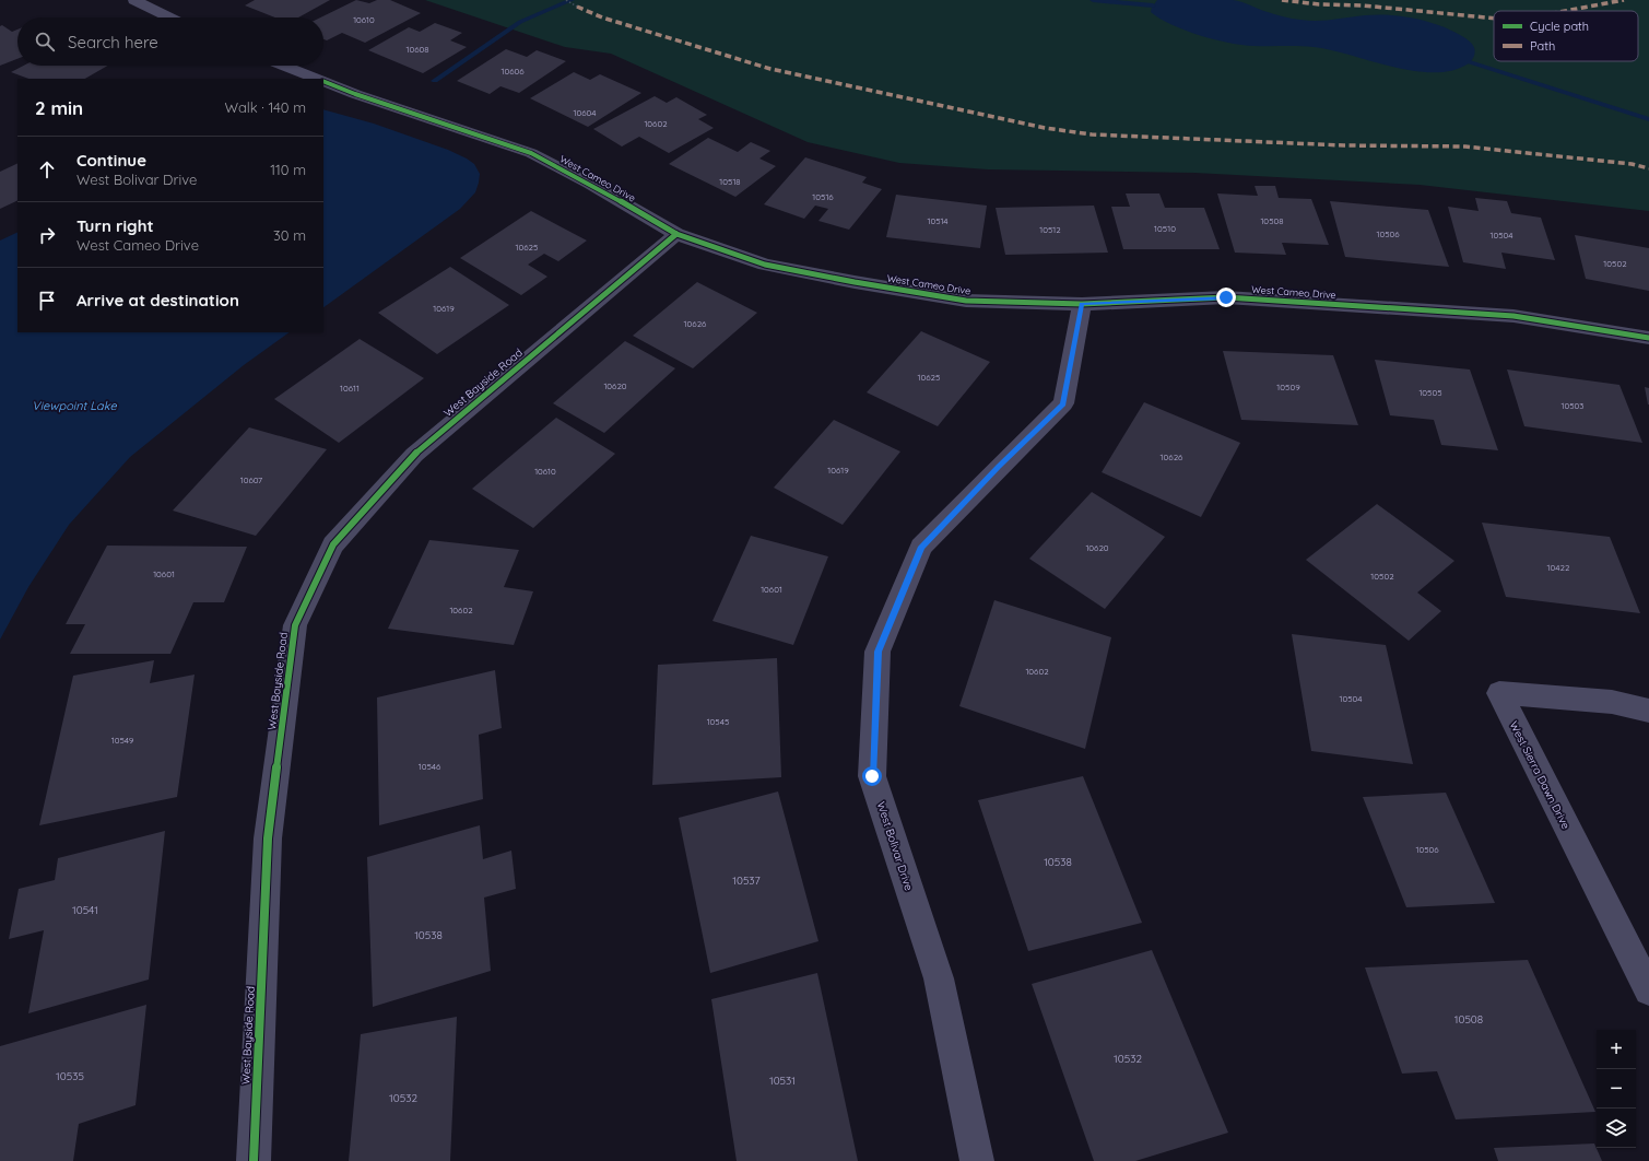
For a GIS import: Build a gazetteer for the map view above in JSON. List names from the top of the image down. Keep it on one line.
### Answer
{"streets":{"street":["West Cameo Drive","West Bayside Road","West Sierra Dawn Drive","West Bolivar Drive"]},"crossings":[["West Cameo Drive","West Bayside Road"],["West Cameo Drive","West Bolivar Drive"]],"water":["Viewpoint Lake"],"house_numbers":["10610","10608","10606","10604","10602","10518","10516","10514","10508","10510","10512","10506","10504","10625","10502","10619","10626","10625","10620","10509","10611","10505","10503","10626","10619","10610","10607","10620","10422","10601","10502","10601","10602","10602","10504","10545","10549","10546","10506","10538","10537","10541","10538","10508","10532","10535","10531","10532"],"legend":["Cycle path","Path"],"page":{"search":"Search here","heading":["2 min","Walk · 140 m"],"list":[["Continue","West Bolivar Drive","110 m"],["Turn right","West Cameo Drive","30 m"],"Arrive at destination"],"map_buttons":["+","−"]}}
